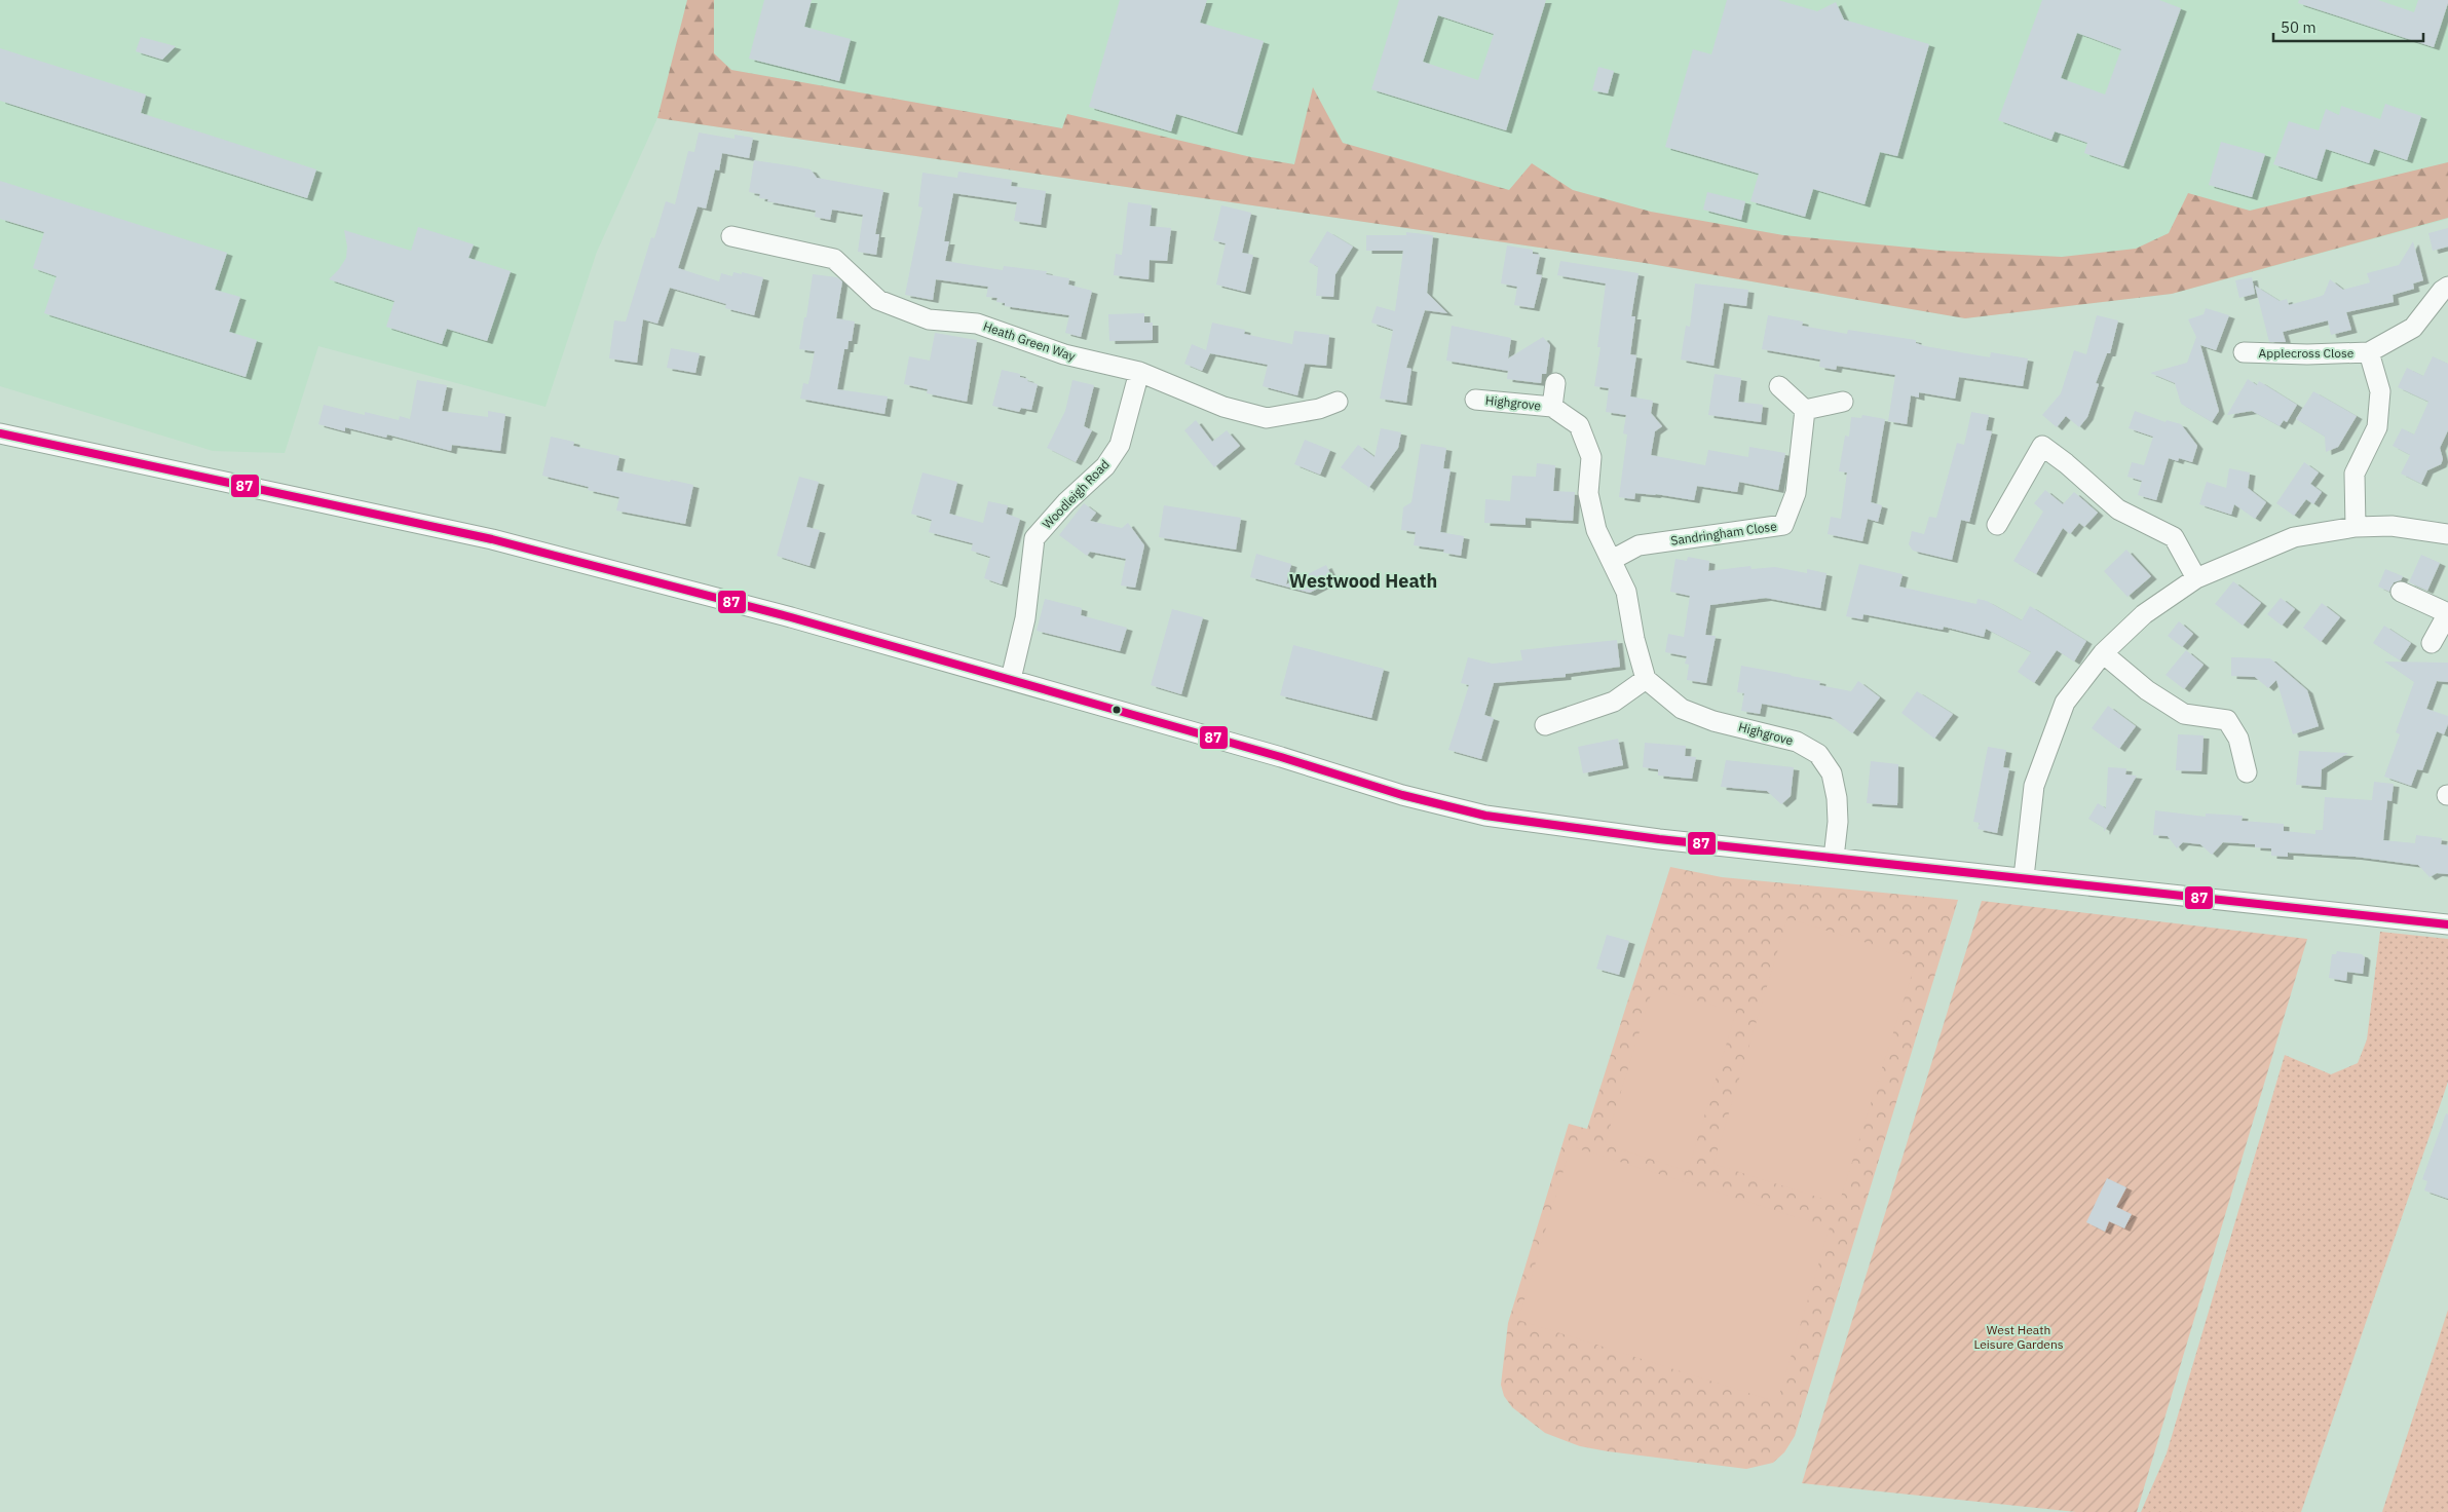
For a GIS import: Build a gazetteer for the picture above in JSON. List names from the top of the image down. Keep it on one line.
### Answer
{"streets":{"street":["Heath Green Way","Applecross Close","Highgrove","Woodleigh Road","Sandringham Close"]},"crossings":[["Heath Green Way","Woodleigh Road"],["Highgrove","Sandringham Close"]],"districts":["Westwood Heath"],"parks":["West Heath Leisure Gardens"],"lines":["transit line 87"],"scale_bar":"50 m"}
